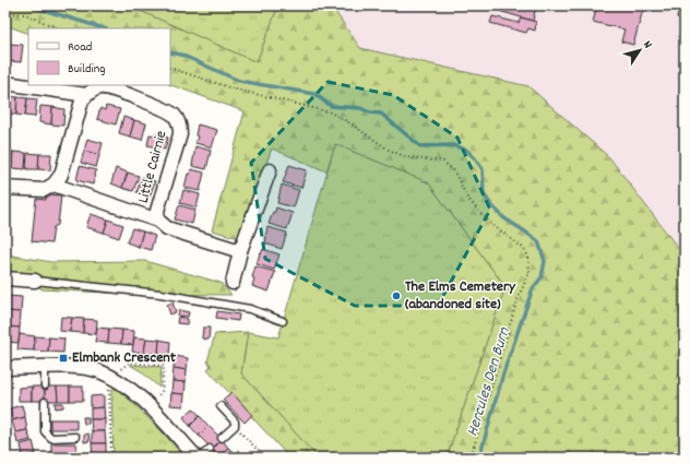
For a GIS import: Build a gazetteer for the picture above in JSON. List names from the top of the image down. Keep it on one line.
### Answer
{"streets":{"street":["Little Cairnie"]},"water":["Hercules Den Burn"],"places":{"other":["The Elms Cemetery (abandoned site)"],"transit":["Elmbank Crescent"]},"legend":["Road","Building"],"north":"top right"}
